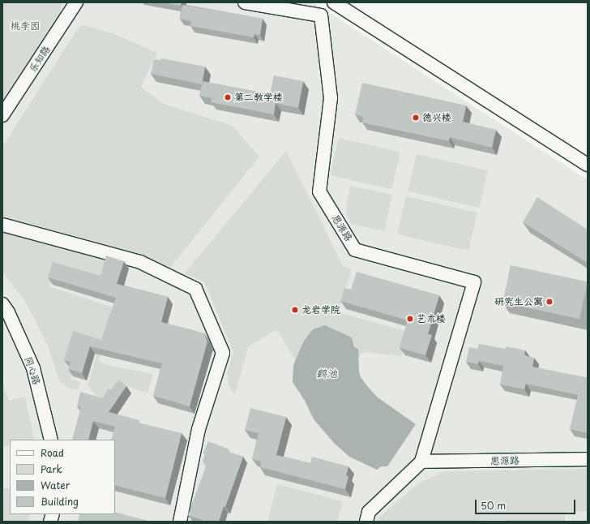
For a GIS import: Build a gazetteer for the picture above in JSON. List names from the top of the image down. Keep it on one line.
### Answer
{"streets":{"street":["乐知路","思源路","同心路"]},"water":["鹤池"],"parks":["桃李园"],"places":["第二教学楼","德兴楼","研究生公寓","龙岩学院","艺术楼"],"legend":["Road","Park","Water","Building"],"scale_bar":"50 m"}
